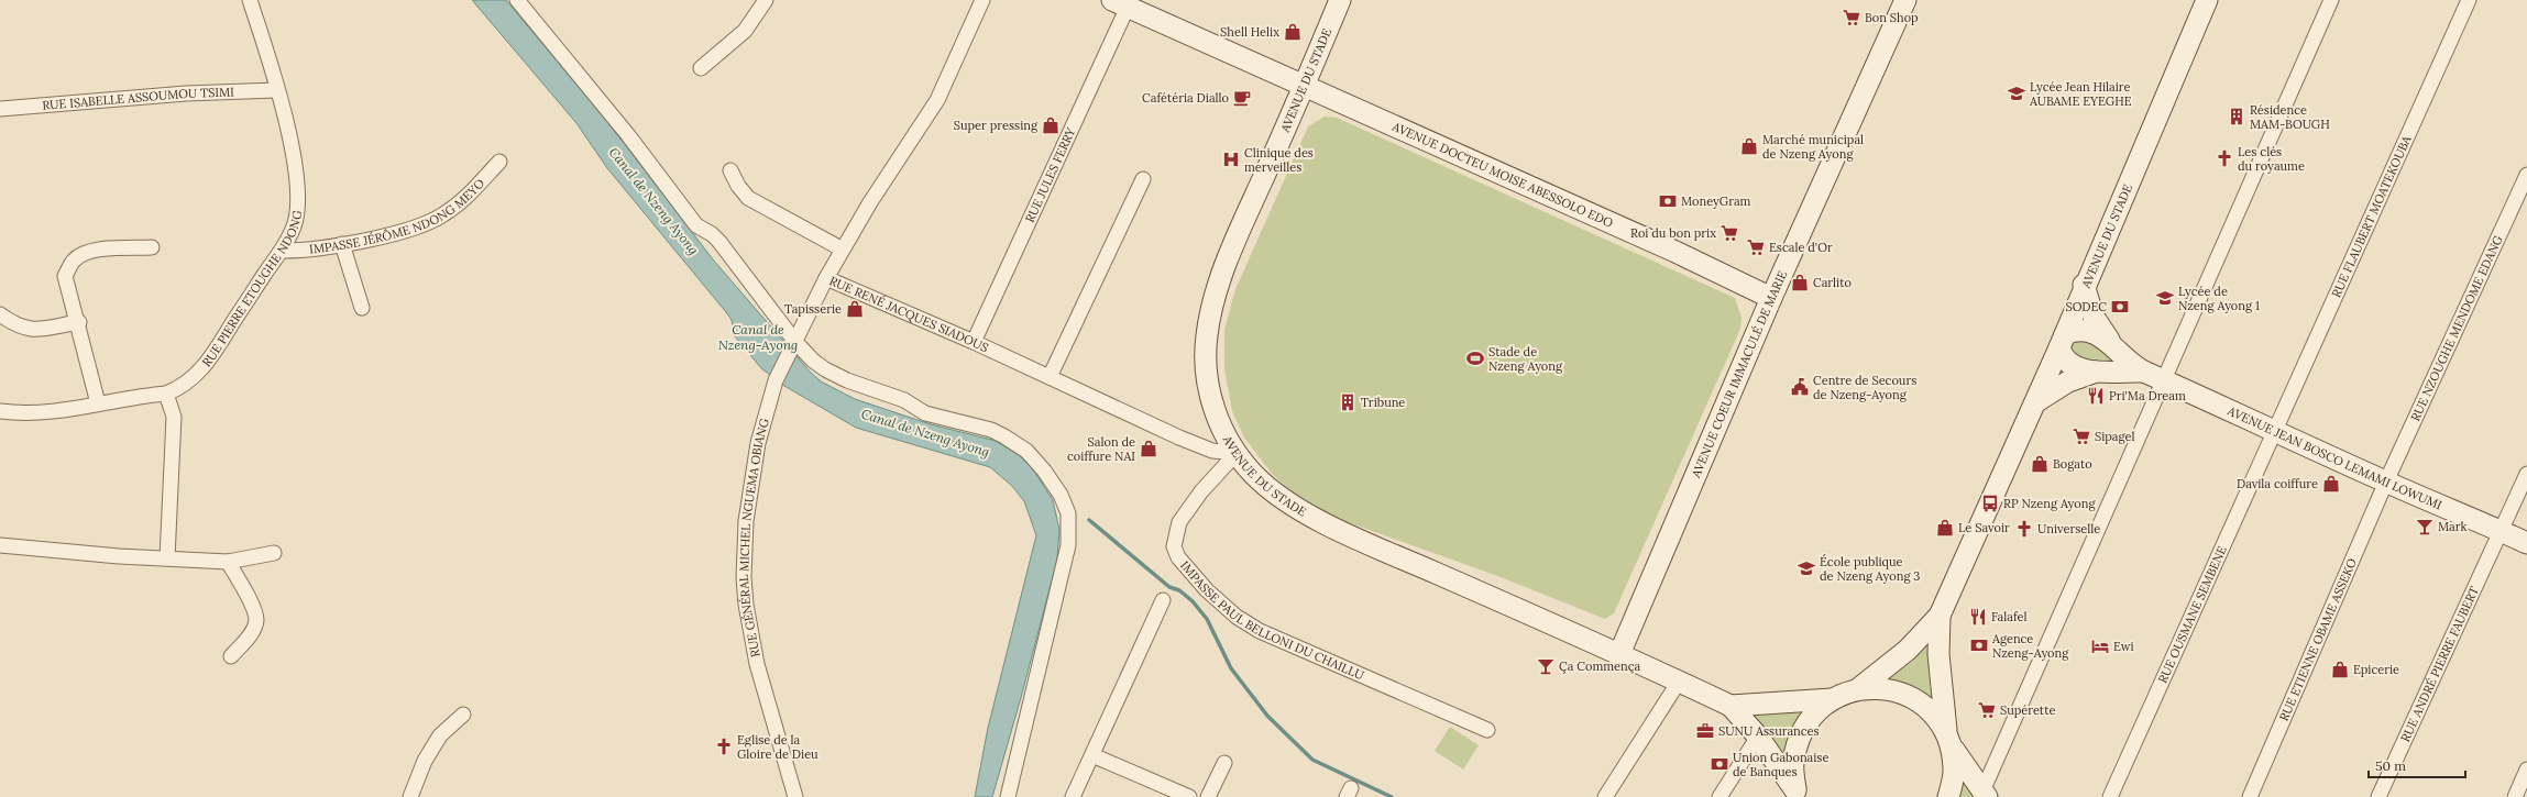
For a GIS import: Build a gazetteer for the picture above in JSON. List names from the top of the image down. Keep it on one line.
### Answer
{"streets":{"main road":["AVENUE DU STADE","AVENUE DOCTEU MOISE ABESSOLO EDO","AVENUE COEUR IMMACULÉ DE MARIE","AVENUE JEAN BOSCO LEMAMI LOWUMI"],"street":["RUE ISABELLE ASSOUMOU TSIMI","RUE JULES FERRY","IMPASSE JÉRÔME NDONG MEYO","RUE FLAUBERT MOATEKOUBA","RUE PIERRE ETOUGHE NDONG","RUE RENÉ JACQUES SIADOUS","RUE NZOUGHE MENDOME EDANG","RUE GÉNÉRAL MICHEL NGUEMA OBIANG","RUE OUSMANE SEMBENE","IMPASSE PAUL BELLONI DU CHAILLU","RUE ETIENNE OBAME ASSEKO","RUE ANDRÉ PIERRE FAUBERT"]},"crossings":[["AVENUE DU STADE","AVENUE DOCTEU MOISE ABESSOLO EDO"],["AVENUE DU STADE","RUE RENÉ JACQUES SIADOUS"],["AVENUE DU STADE","AVENUE COEUR IMMACULÉ DE MARIE"],["AVENUE DU STADE","IMPASSE PAUL BELLONI DU CHAILLU"],["RUE ISABELLE ASSOUMOU TSIMI","RUE PIERRE ETOUGHE NDONG"],["RUE JULES FERRY","AVENUE DOCTEU MOISE ABESSOLO EDO"],["RUE JULES FERRY","RUE RENÉ JACQUES SIADOUS"],["AVENUE DOCTEU MOISE ABESSOLO EDO","AVENUE COEUR IMMACULÉ DE MARIE"],["IMPASSE JÉRÔME NDONG MEYO","RUE PIERRE ETOUGHE NDONG"],["RUE FLAUBERT MOATEKOUBA","AVENUE JEAN BOSCO LEMAMI LOWUMI"],["RUE FLAUBERT MOATEKOUBA","RUE OUSMANE SEMBENE"],["RUE RENÉ JACQUES SIADOUS","IMPASSE PAUL BELLONI DU CHAILLU"],["RUE NZOUGHE MENDOME EDANG","AVENUE JEAN BOSCO LEMAMI LOWUMI"],["RUE NZOUGHE MENDOME EDANG","RUE ETIENNE OBAME ASSEKO"],["AVENUE JEAN BOSCO LEMAMI LOWUMI","RUE OUSMANE SEMBENE"],["AVENUE JEAN BOSCO LEMAMI LOWUMI","RUE ETIENNE OBAME ASSEKO"],["AVENUE JEAN BOSCO LEMAMI LOWUMI","RUE ANDRÉ PIERRE FAUBERT"]],"water":["Canal de Nzeng Ayong","Canal de Nzeng-Ayong"],"places":{"supermarket":["Bon Shop","Roi du bon prix","Escale d'Or","Sipagel","Supérette"],"shop":["Shell Helix","Super pressing","Marché municipal de Nzeng Ayong","Carlito","Tapisserie","Salon de coiffure NAI","Bogato","Davila coiffure","Le Savoir","Epicerie"],"school or university":["Lycée Jean Hilaire AUBAME EYEGHE","Lycée de Nzeng Ayong 1","École publique de Nzeng Ayong 3"],"cafe":["Cafétéria Diallo"],"building":["Résidence MAM-BOUGH","Tribune"],"church":["Les clés du royaume","Universelle","Eglise de la Gloire de Dieu"],"hospital":["Clinique des merveilles"],"bank":["MoneyGram","SODEC","Agence Nzeng-Ayong","Union Gabonaise de Banques"],"sports":["Stade de Nzeng Ayong"],"public building":["Centre de Secours de Nzeng-Ayong"],"restaurant":["Pri'Ma Dream","Falafel"],"bus stop":["RP Nzeng Ayong"],"bar":["Mark","Ça Commença"],"hotel":["Ewi"],"office":["SUNU Assurances"]},"scale_bar":"50 m"}
